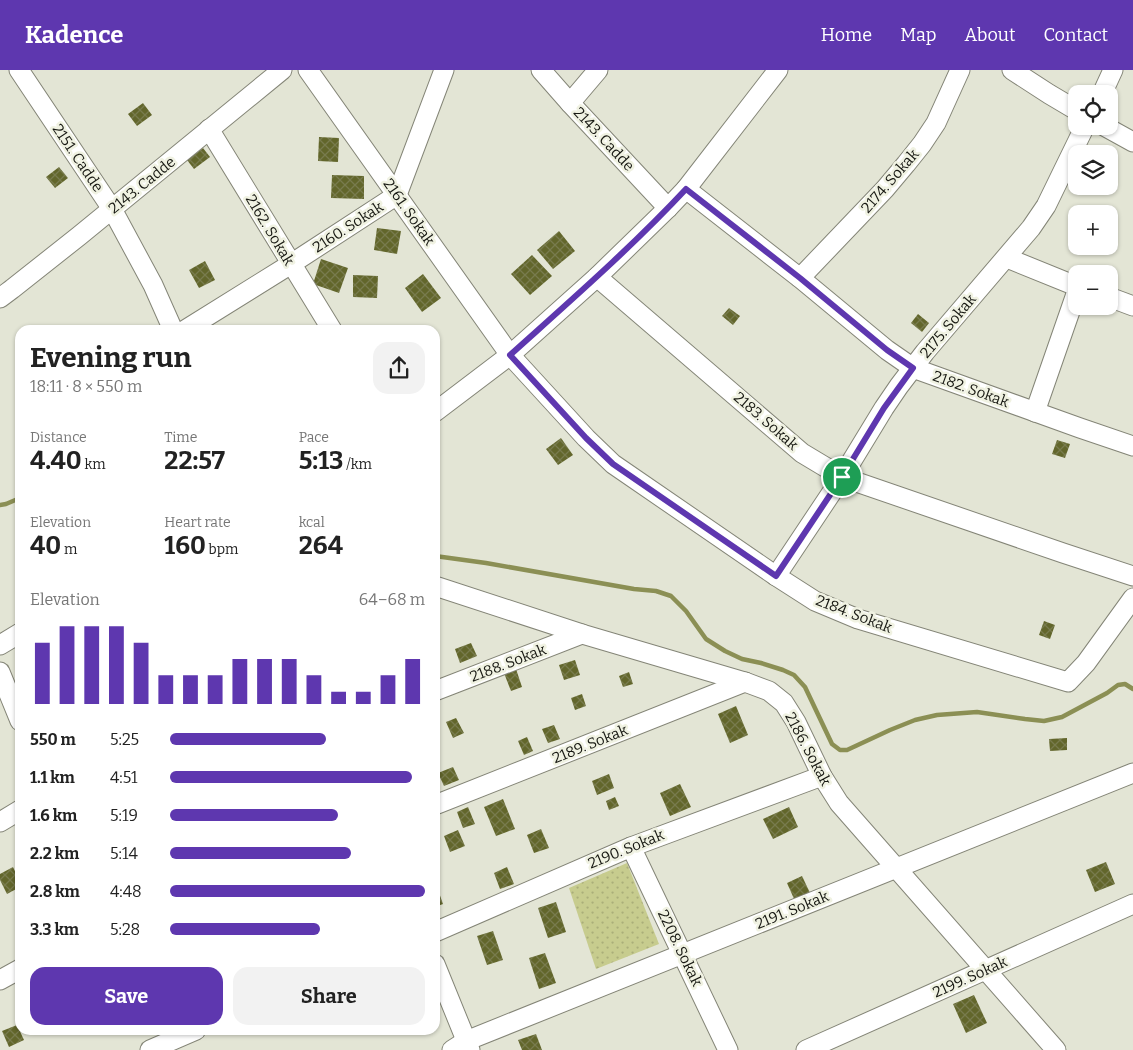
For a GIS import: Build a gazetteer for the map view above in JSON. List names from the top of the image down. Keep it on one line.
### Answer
{"streets":{"street":["2143. Cadde","2151. Cadde","2174. Sokak","2161. Sokak","2160. Sokak","2162. Sokak","2175. Sokak","2182. Sokak","2183. Sokak","2184. Sokak","2188. Sokak","2189. Sokak","2186. Sokak","2190. Sokak","2191. Sokak","2208. Sokak","2199. Sokak"]},"crossings":[["2143. Cadde","2151. Cadde"],["2143. Cadde","2162. Sokak"],["2174. Sokak","2182. Sokak"],["2161. Sokak","2160. Sokak"],["2161. Sokak","2184. Sokak"],["2160. Sokak","2162. Sokak"],["2175. Sokak","2182. Sokak"],["2175. Sokak","2183. Sokak"],["2175. Sokak","2184. Sokak"],["2188. Sokak","2186. Sokak"],["2189. Sokak","2186. Sokak"],["2186. Sokak","2190. Sokak"],["2186. Sokak","2191. Sokak"],["2186. Sokak","2199. Sokak"],["2190. Sokak","2208. Sokak"],["2191. Sokak","2208. Sokak"]],"page":{"header":"Kadence","nav":["Home","Map","About","Contact"],"map_buttons":["+","−"],"heading":["Evening run","18:11 · 8 × 550 m"],"stats":[["Distance","4.40 km"],["Time","22:57"],["Pace","5:13 /km"],["Elevation","40 m"],["Heart rate","160 bpm"],["kcal","264"]],"chart":["Elevation","64–68 m"],"list":[{"name":"550 m","note":"5:25"},{"name":"1.1 km","note":"4:51"},{"name":"1.6 km","note":"5:19"},{"name":"2.2 km","note":"5:14"},{"name":"2.8 km","note":"4:48"},{"name":"3.3 km","note":"5:28"}],"buttons":["Save","Share"]}}
